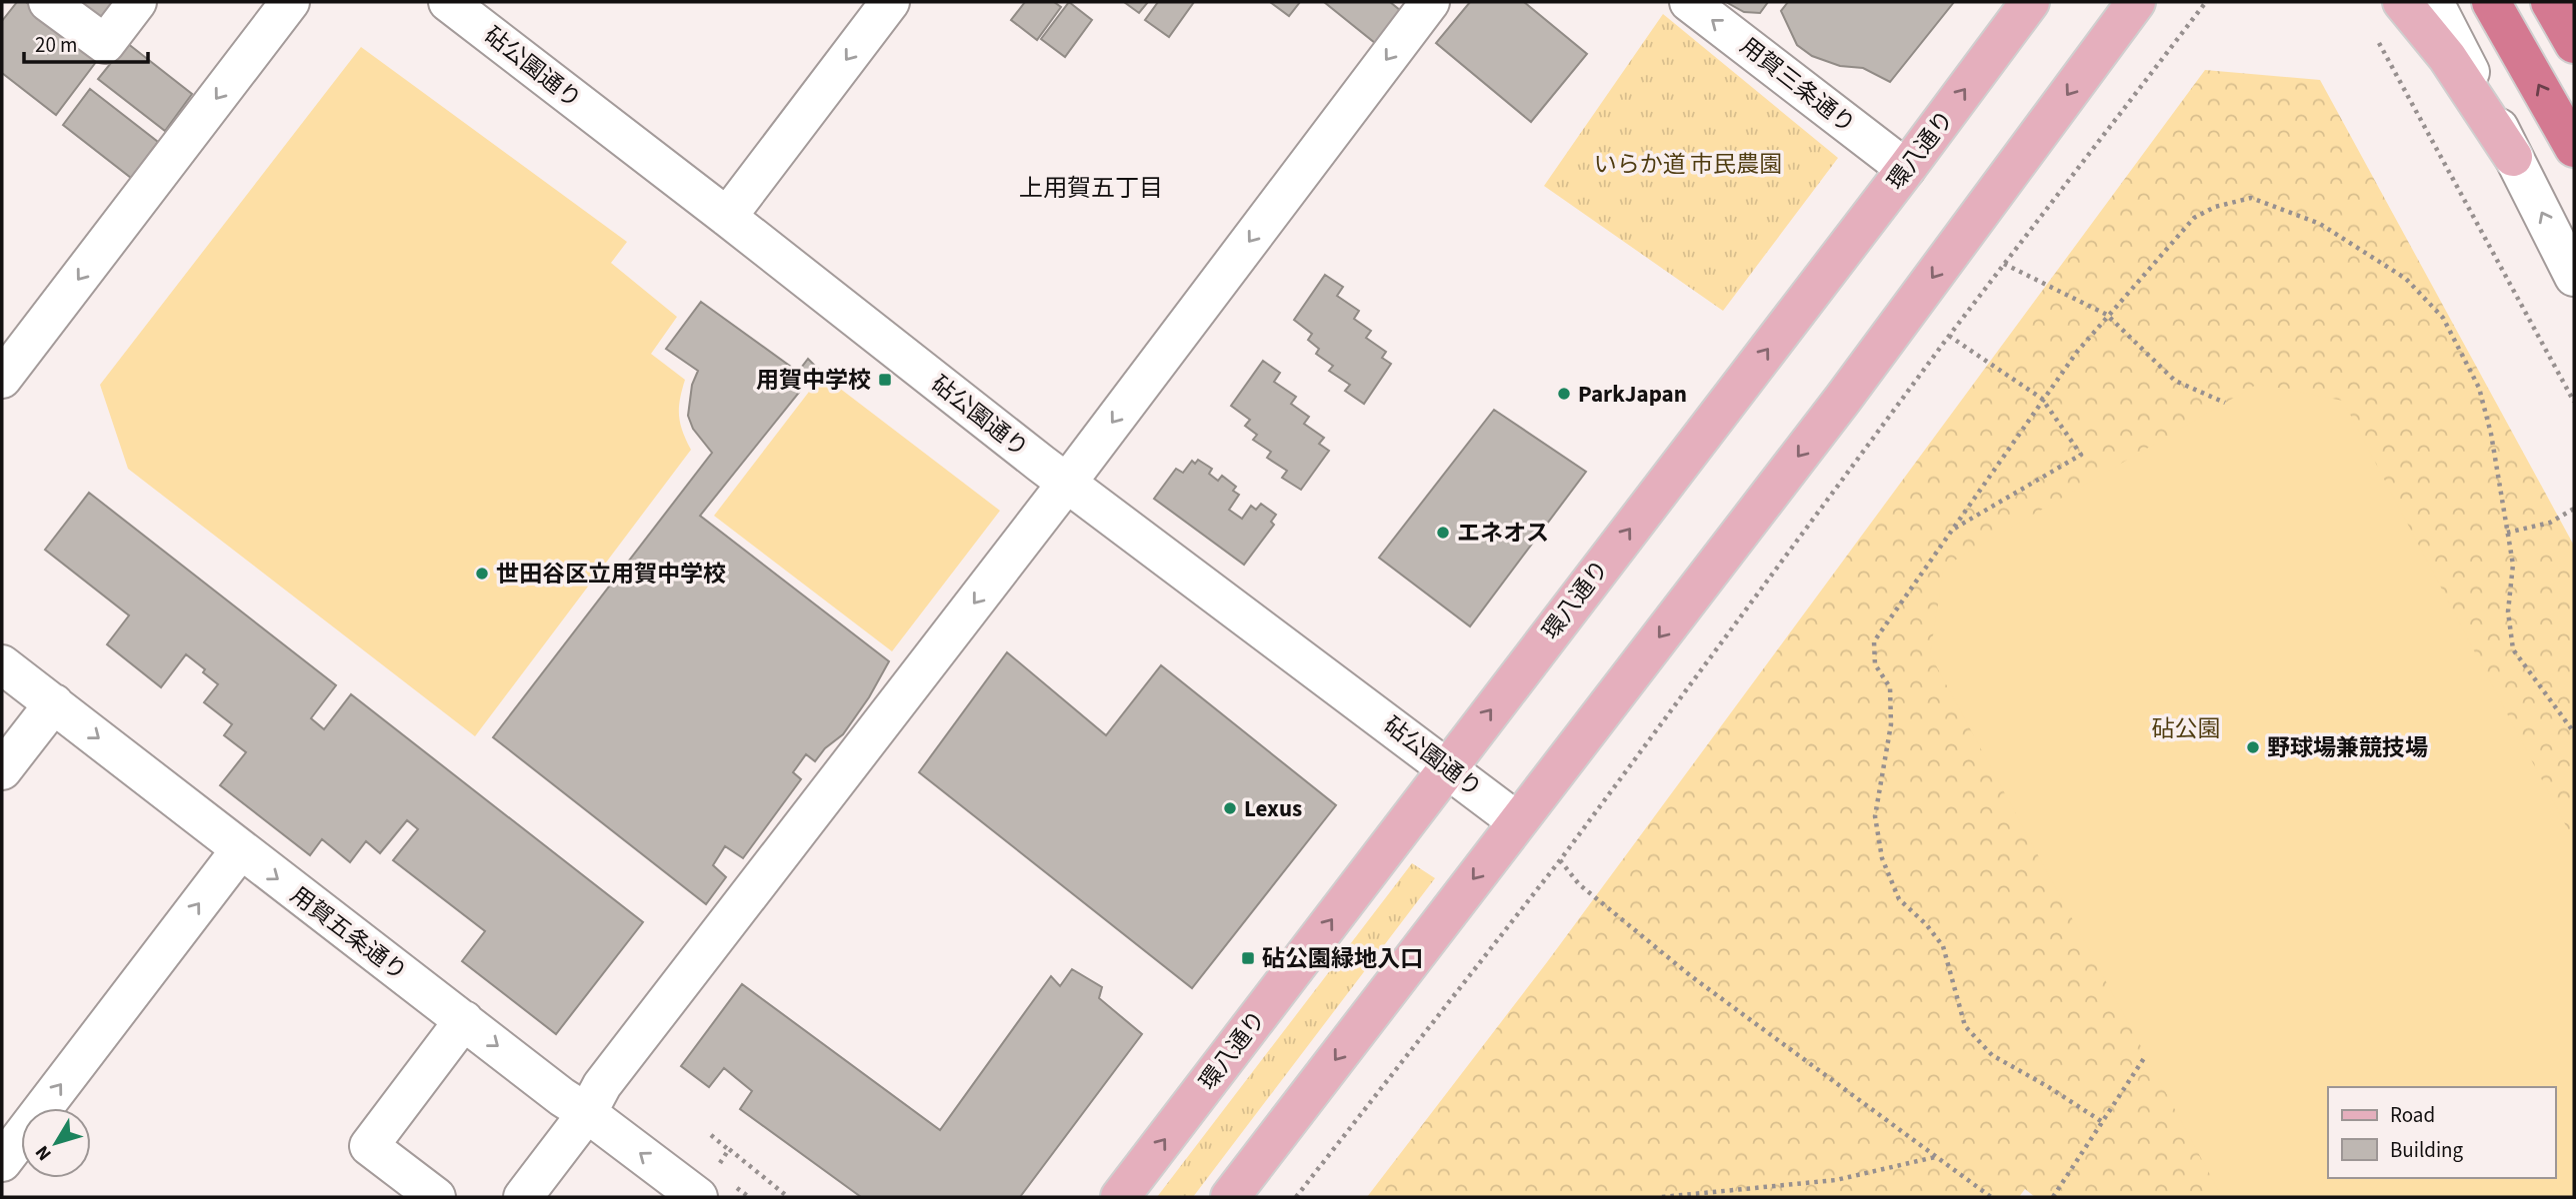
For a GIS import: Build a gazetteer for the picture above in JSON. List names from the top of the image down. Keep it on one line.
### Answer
{"streets":{"main road":["環八通り"],"street":["砧公園通り","用賀三条通り","用賀五条通り"]},"crossings":[["砧公園通り","環八通り"],["用賀三条通り","環八通り"]],"one_way":["用賀三条通り"],"districts":["上用賀五丁目"],"parks":["いらか道 市民農園","砧公園"],"places":{"transit":["用賀中学校","砧公園緑地入口"],"other":["ParkJapan","エネオス","世田谷区立用賀中学校","野球場兼競技場","Lexus"]},"legend":["Road","Building"],"scale_bar":"20 m","north":"bottom left"}
